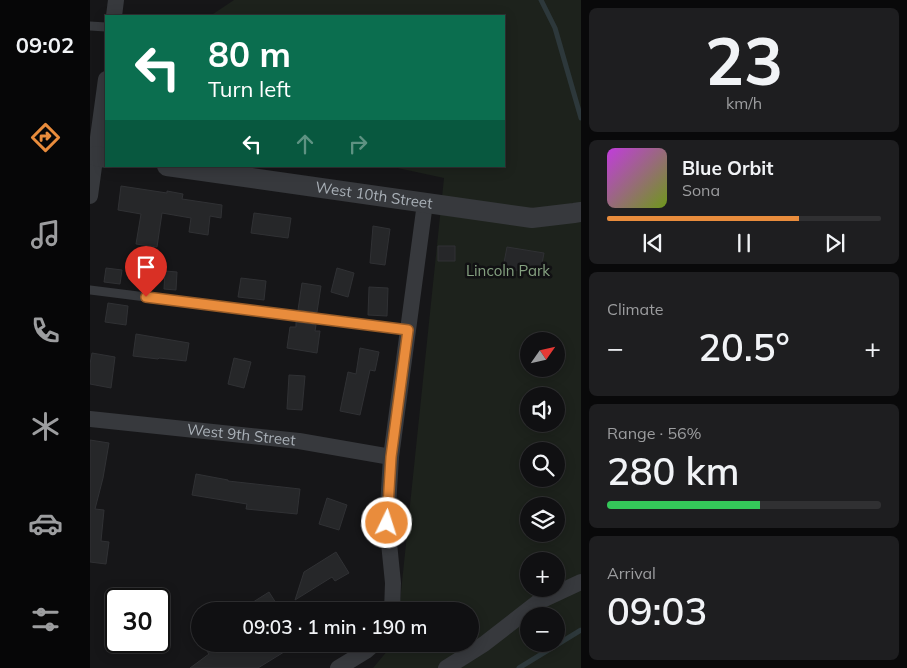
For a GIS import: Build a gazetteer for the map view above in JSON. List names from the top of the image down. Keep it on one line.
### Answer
{"streets":{"street":["West 10th Street","West 9th Street"]},"parks":["Lincoln Park"],"north":"top right","page":{"tabs":"09:02","tile":[["23","km/h"],"Climate",["Range · 56%","280 km"],["Arrival","09:03"]],"turn":["80 m","Turn left"],"song":["Blue Orbit","Sona"],"heat":["−","20.5°","+"],"map_buttons":["+","−"],"limit":"30","trip":"09:03 · 1 min · 190 m"}}
